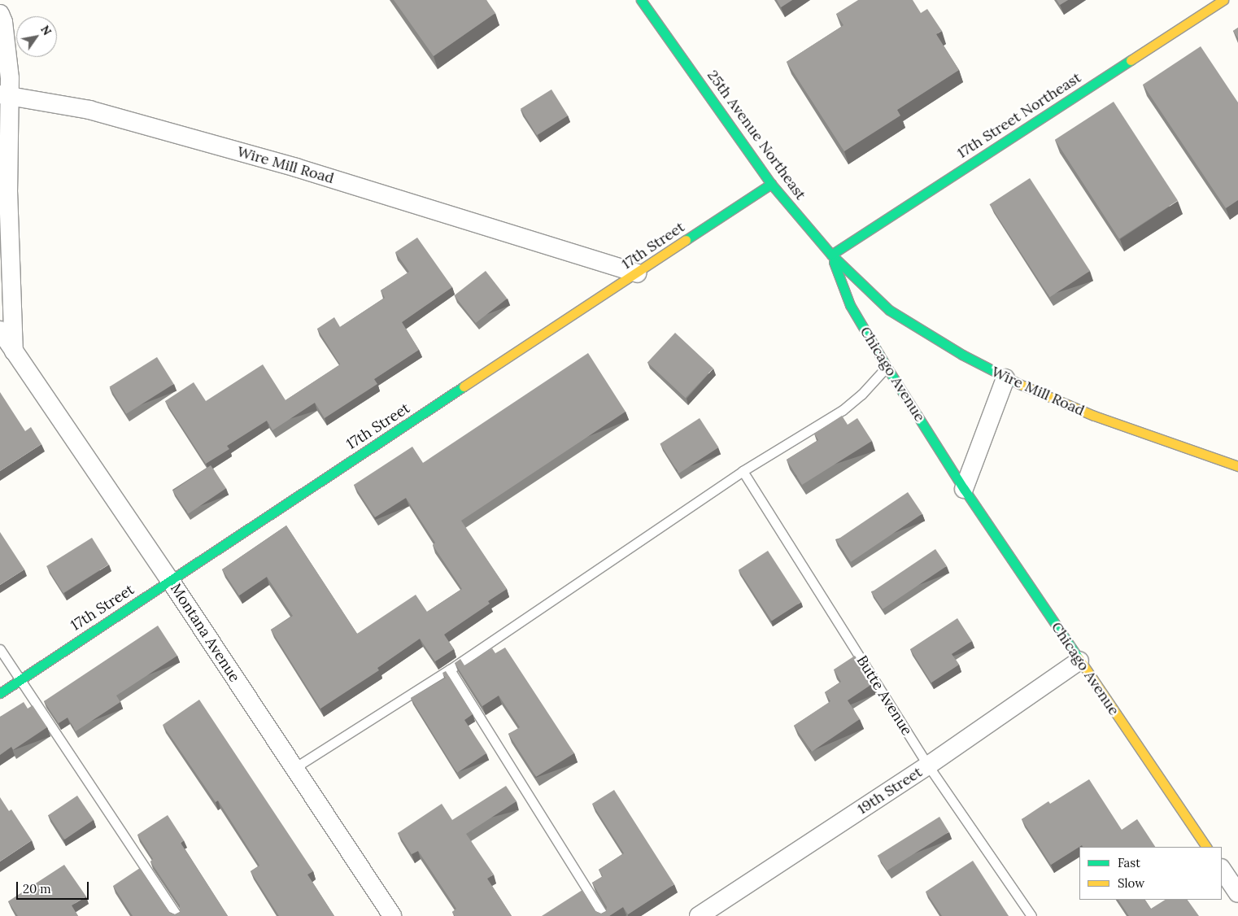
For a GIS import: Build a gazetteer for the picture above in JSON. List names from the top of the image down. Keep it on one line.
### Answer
{"streets":{"street":["17th Street Northeast","25th Avenue Northeast","Wire Mill Road","17th Street","Chicago Avenue","Montana Avenue","19th Street"],"lane":["Butte Avenue"]},"crossings":[["17th Street Northeast","25th Avenue Northeast"],["17th Street Northeast","Chicago Avenue"],["25th Avenue Northeast","Wire Mill Road"],["25th Avenue Northeast","17th Street"],["25th Avenue Northeast","Chicago Avenue"],["Wire Mill Road","17th Street"],["17th Street","Montana Avenue"],["Chicago Avenue","19th Street"],["Butte Avenue","19th Street"]],"legend":["Fast","Slow"],"scale_bar":"20 m","north":"top right"}
